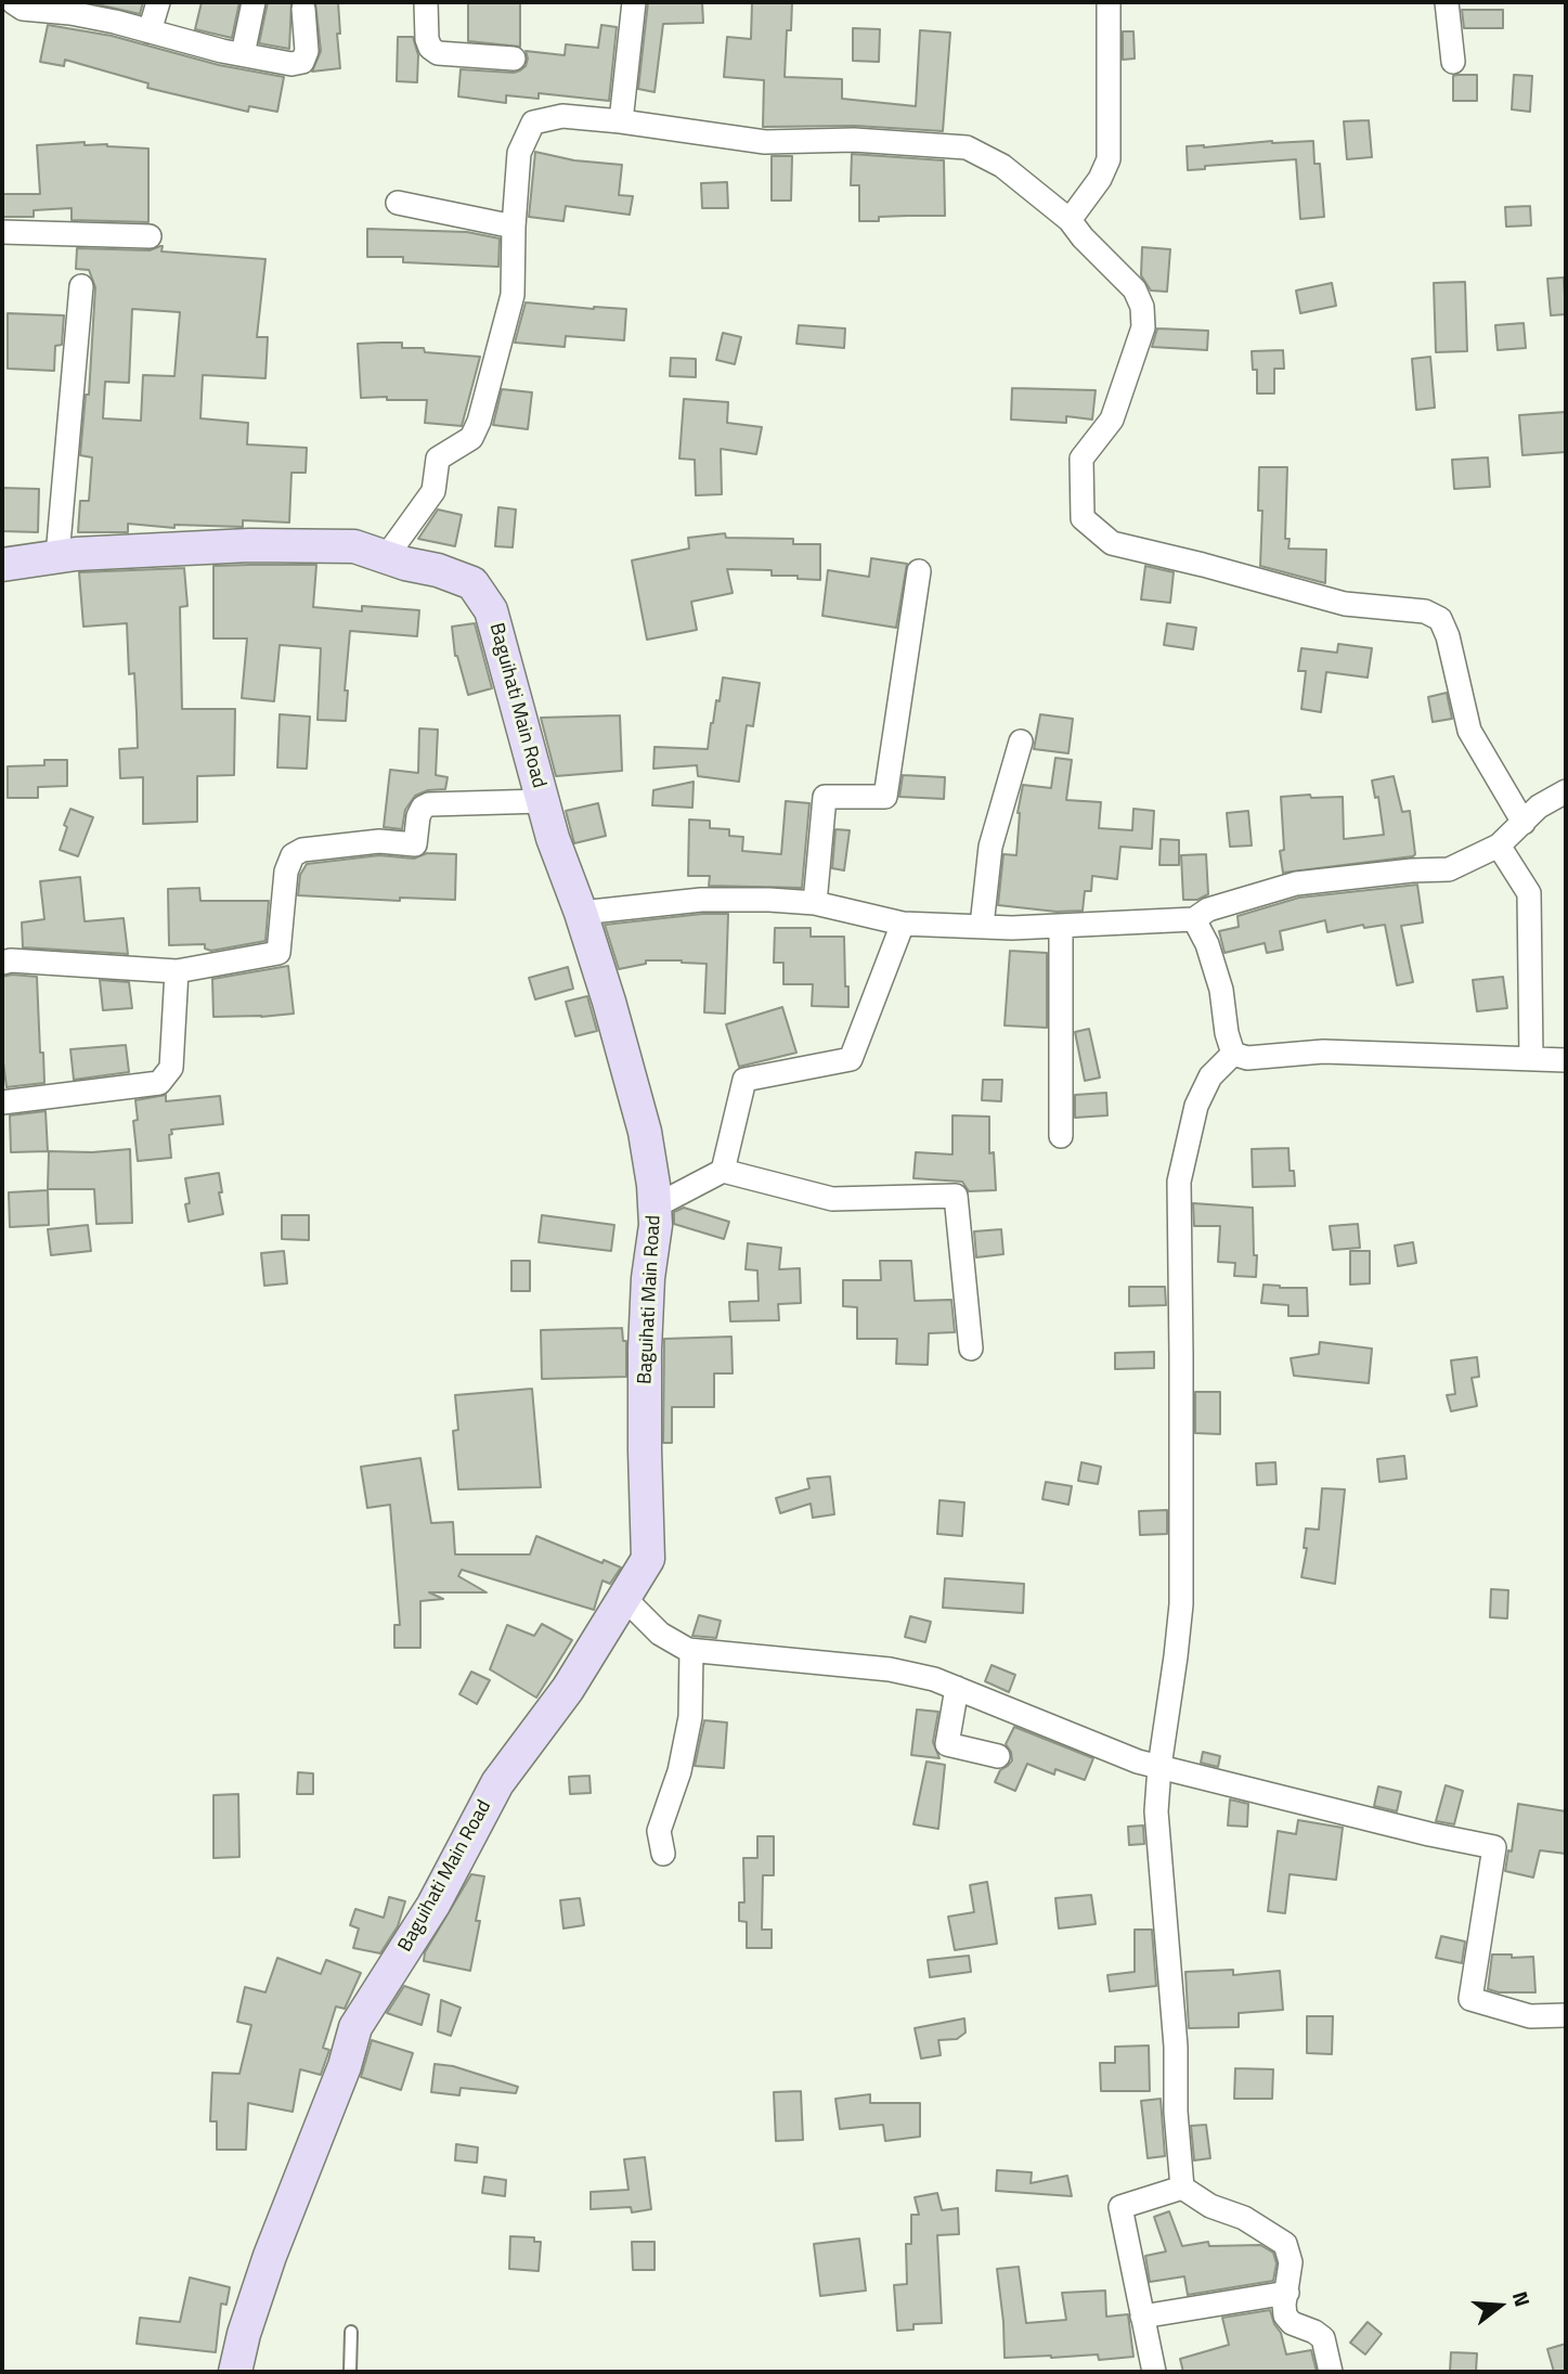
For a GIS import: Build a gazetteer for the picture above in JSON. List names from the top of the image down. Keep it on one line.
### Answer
{"streets":{"street":["Baguihati Main Road"]},"north":"right"}
